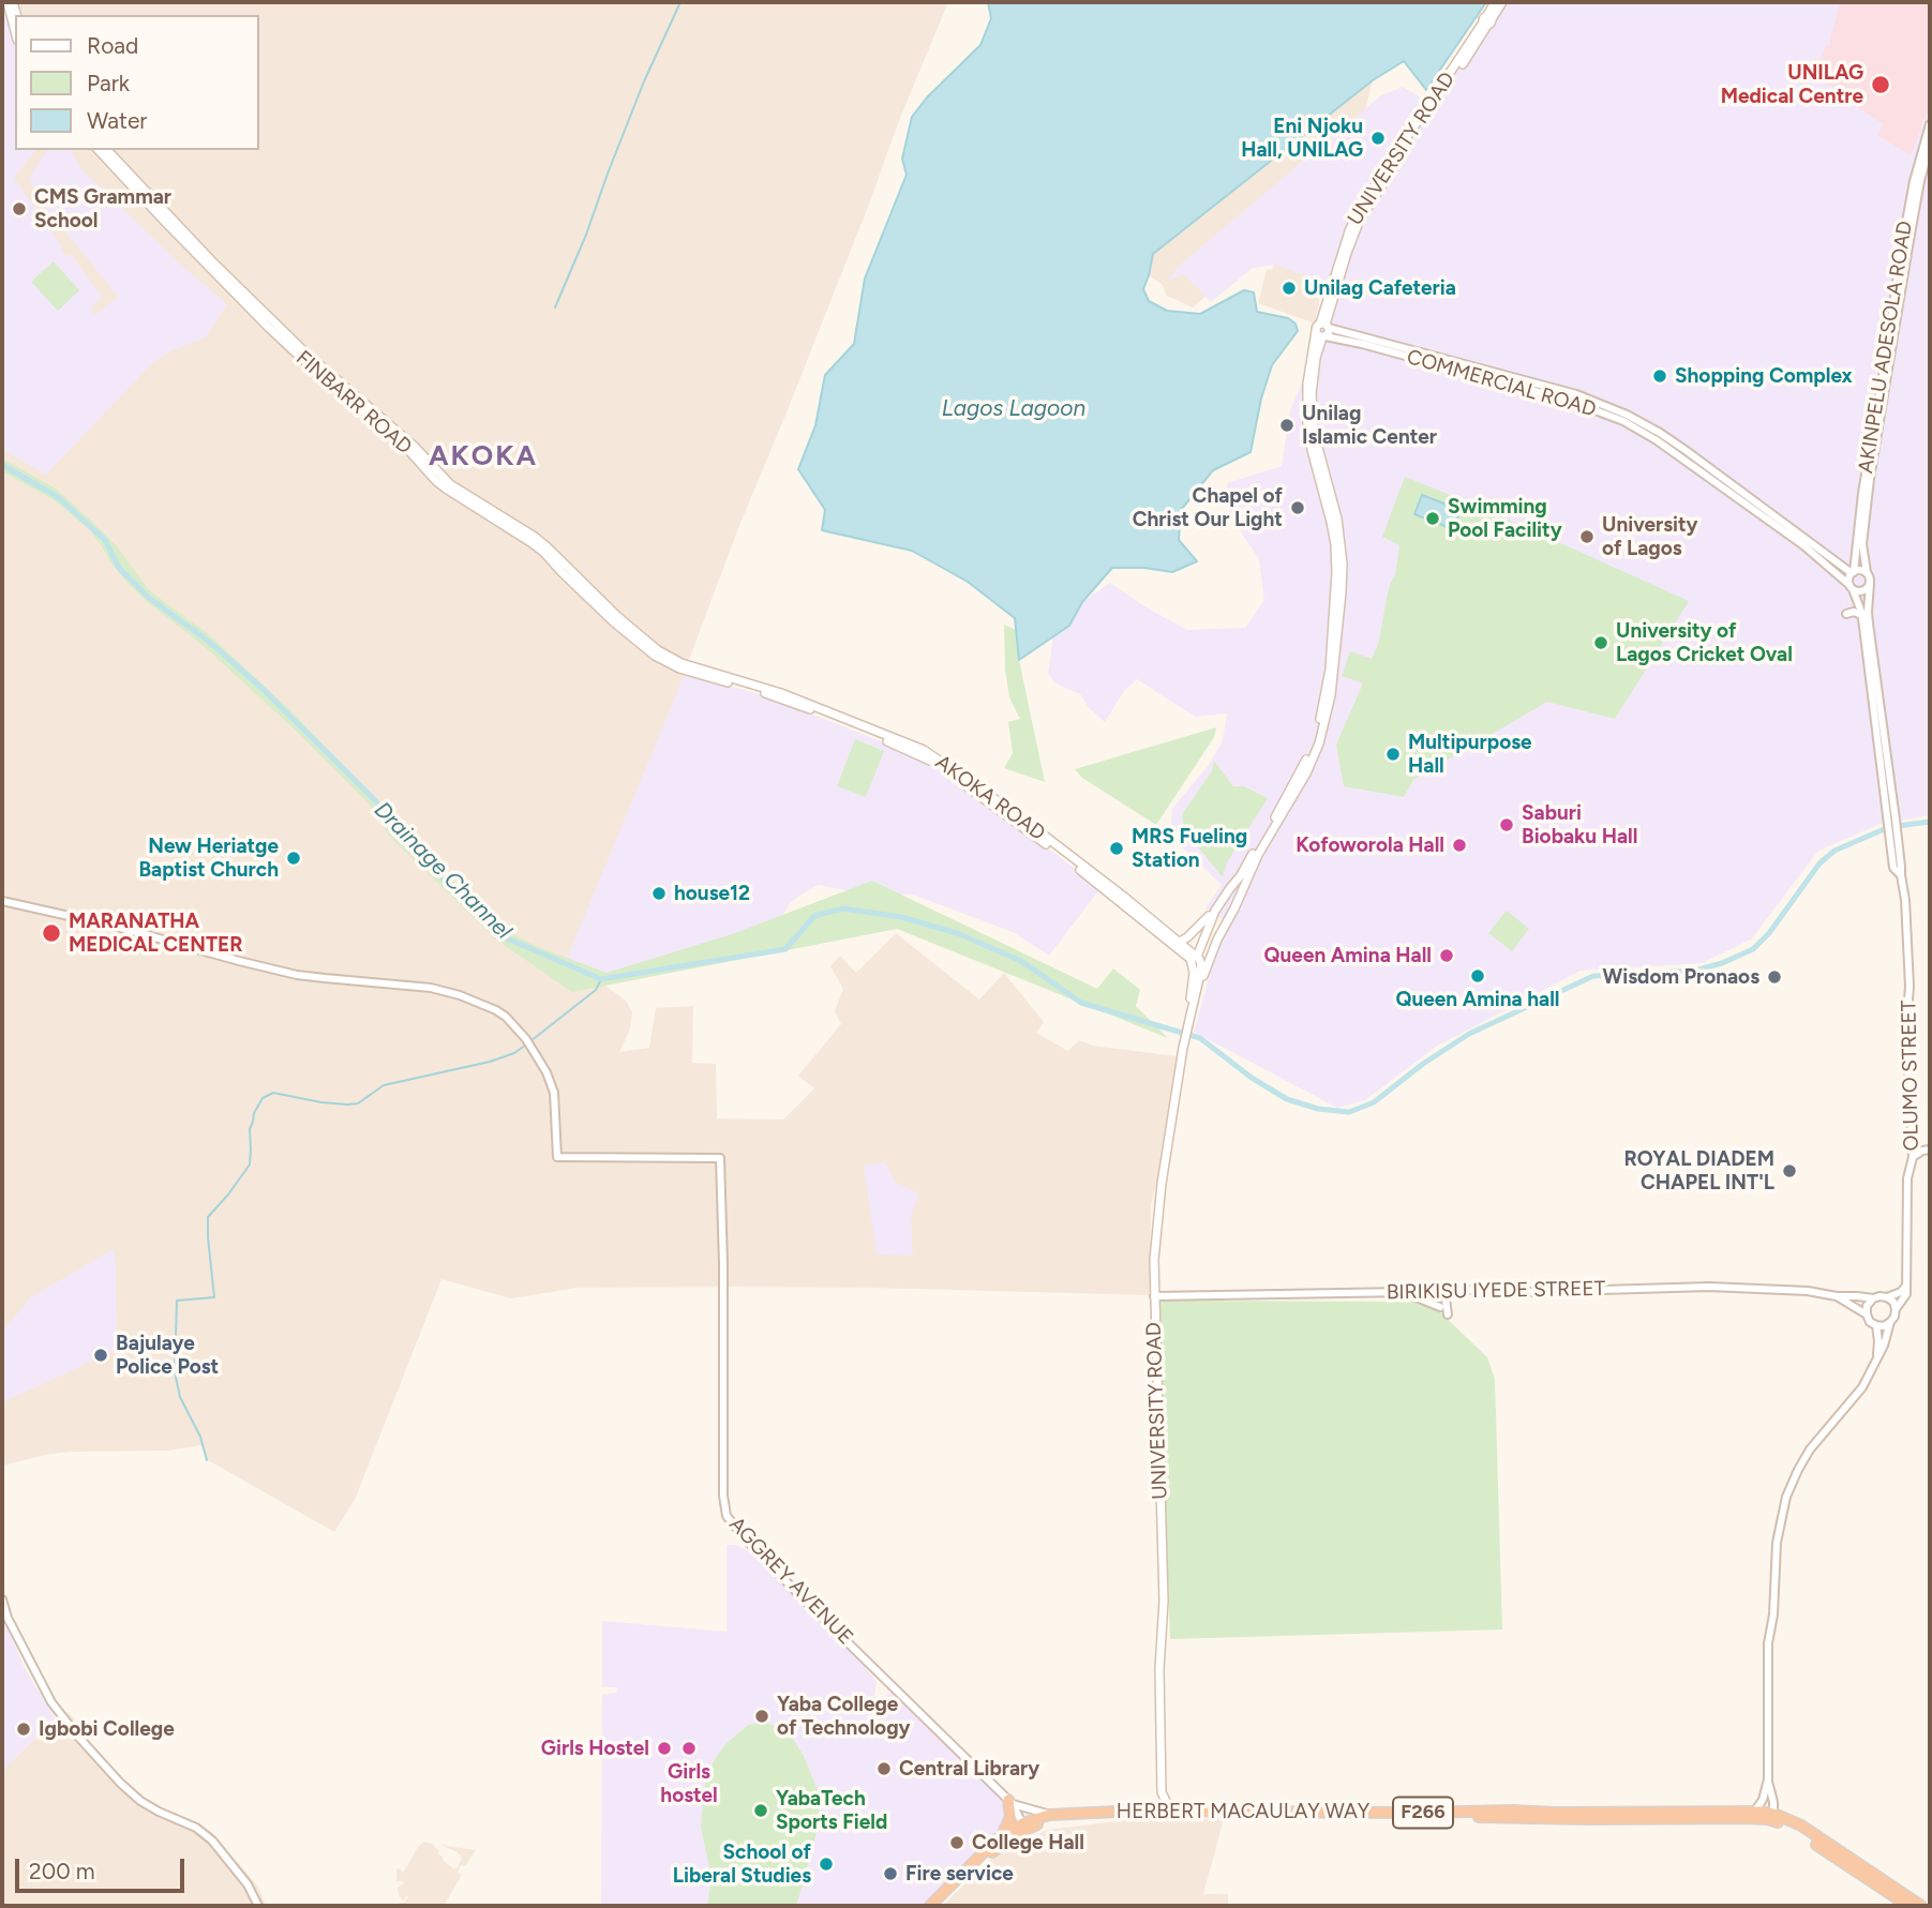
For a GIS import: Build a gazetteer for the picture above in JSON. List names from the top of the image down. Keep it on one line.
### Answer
{"streets":{"highway":["HERBERT MACAULAY WAY","F266"],"main road":["UNIVERSITY ROAD","FINBARR ROAD","AKOKA ROAD"],"street":["AKINPELU ADESOLA ROAD","COMMERCIAL ROAD","OLUMO STREET","BIRIKISU IYEDE STREET","AGGREY AVENUE"]},"crossings":[["UNIVERSITY ROAD","COMMERCIAL ROAD"],["UNIVERSITY ROAD","AKOKA ROAD"],["UNIVERSITY ROAD","BIRIKISU IYEDE STREET"],["AKINPELU ADESOLA ROAD","COMMERCIAL ROAD"],["FINBARR ROAD","AKOKA ROAD"]],"districts":["AKOKA"],"water":["Lagos Lagoon","Drainage Channel"],"places":["UNILAG Medical Centre","Eni Njoku Hall, UNILAG","CMS Grammar School","Unilag Cafeteria","Shopping Complex","Unilag Islamic Center","Chapel of Christ Our Light","Swimming Pool Facility","University of Lagos","University of Lagos Cricket Oval","Multipurpose Hall","Saburi Biobaku Hall","Kofoworola Hall","MRS Fueling Station","New Heriatge Baptist Church","house12","MARANATHA MEDICAL CENTER","Queen Amina Hall","Queen Amina hall","Wisdom Pronaos","ROYAL DIADEM CHAPEL INT'L","Bajulaye Police Post","Yaba College of Technology","Igbobi College","Girls Hostel","Girls hostel","Central Library","YabaTech Sports Field","College Hall","School of Liberal Studies","Fire service"],"legend":["Road","Park","Water"],"scale_bar":"200 m"}
